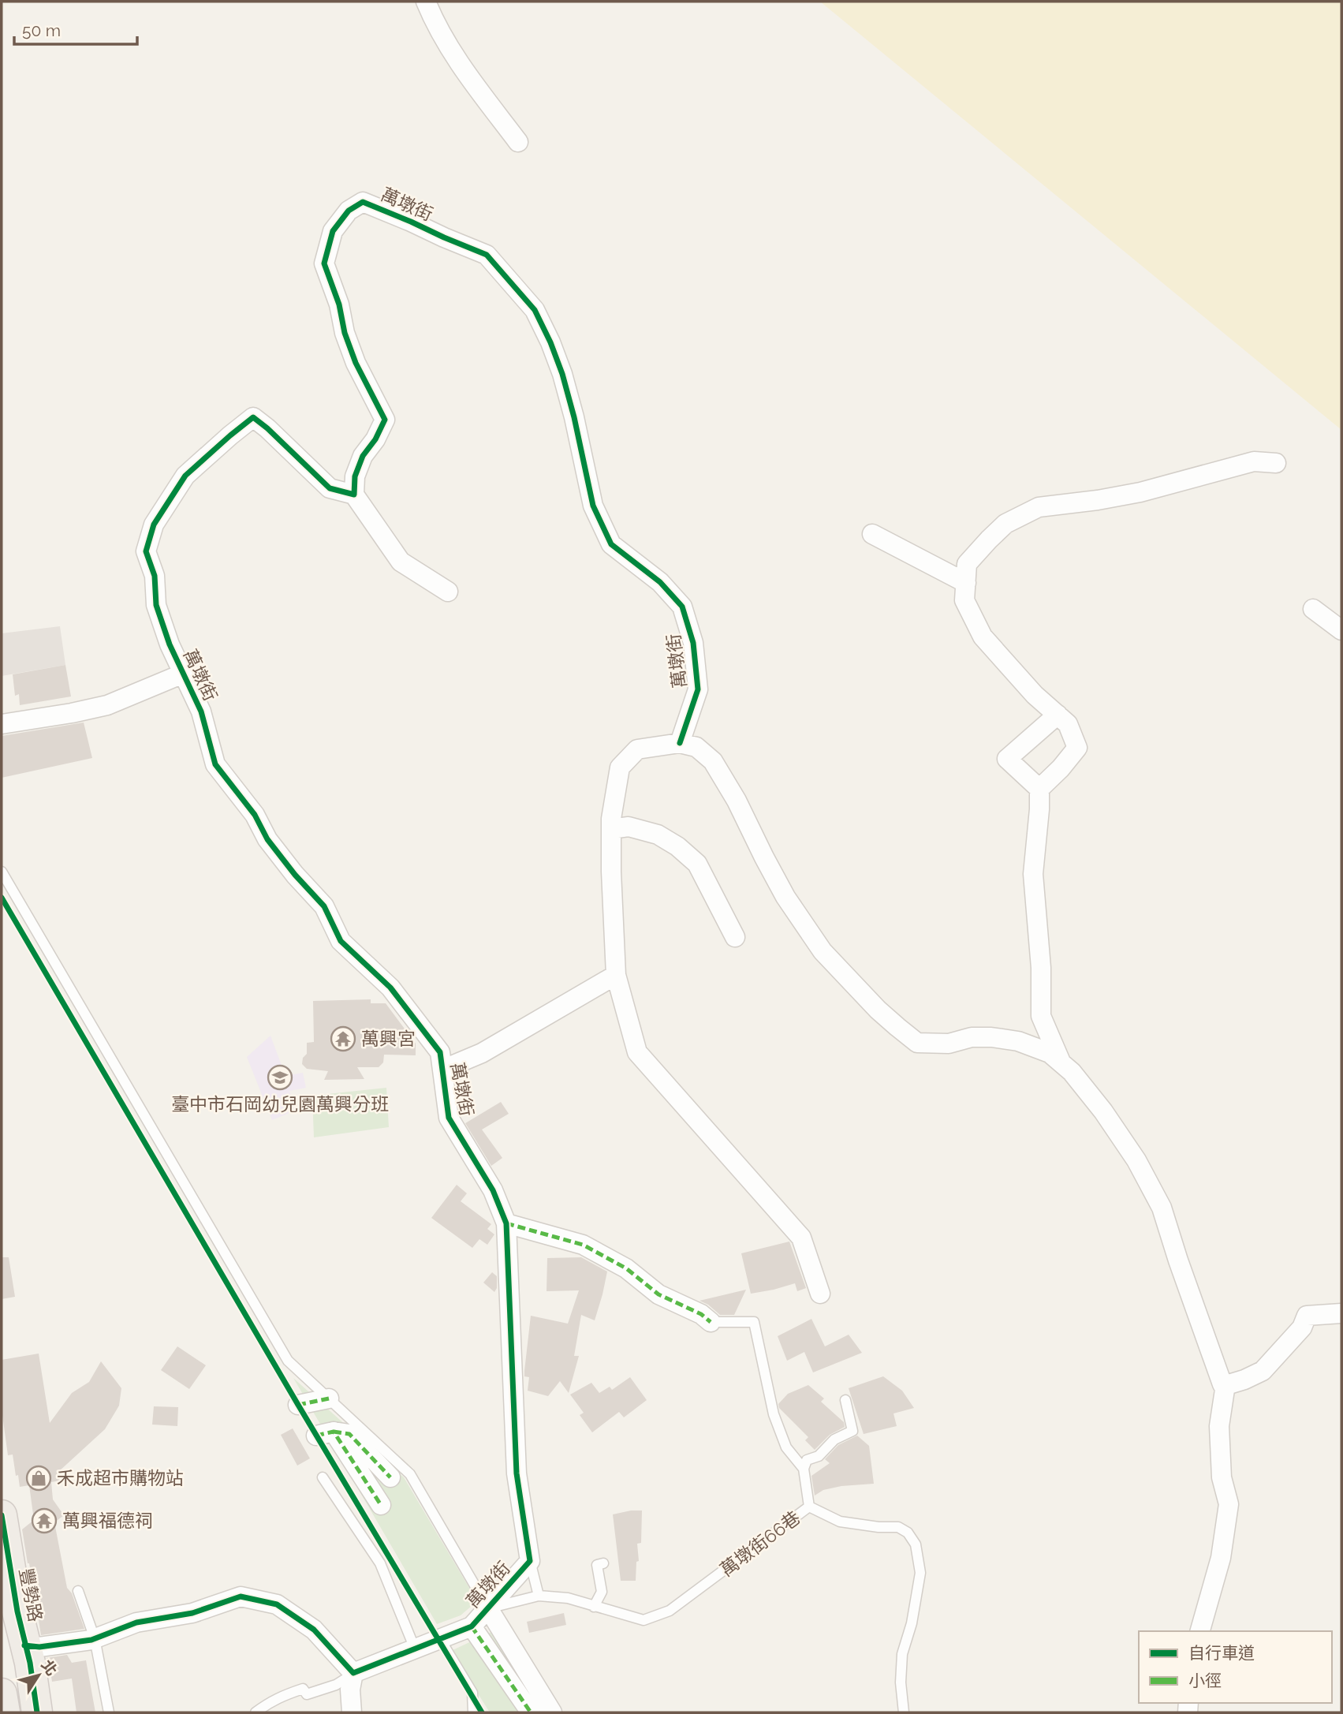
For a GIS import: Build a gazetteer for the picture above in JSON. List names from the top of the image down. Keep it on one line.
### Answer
{"streets":{"main road":["豐勢路"],"street":["萬墩街"],"lane":["萬墩街66巷"]},"crossings":[["萬墩街","萬墩街66巷"]],"places":{"temple":["萬興宮","萬興福德祠"],"school or university":["臺中市石岡幼兒園萬興分班"],"shop":["禾成超市購物站"]},"legend":["自行車道","小徑"],"scale_bar":"50 m","north":"top right"}
